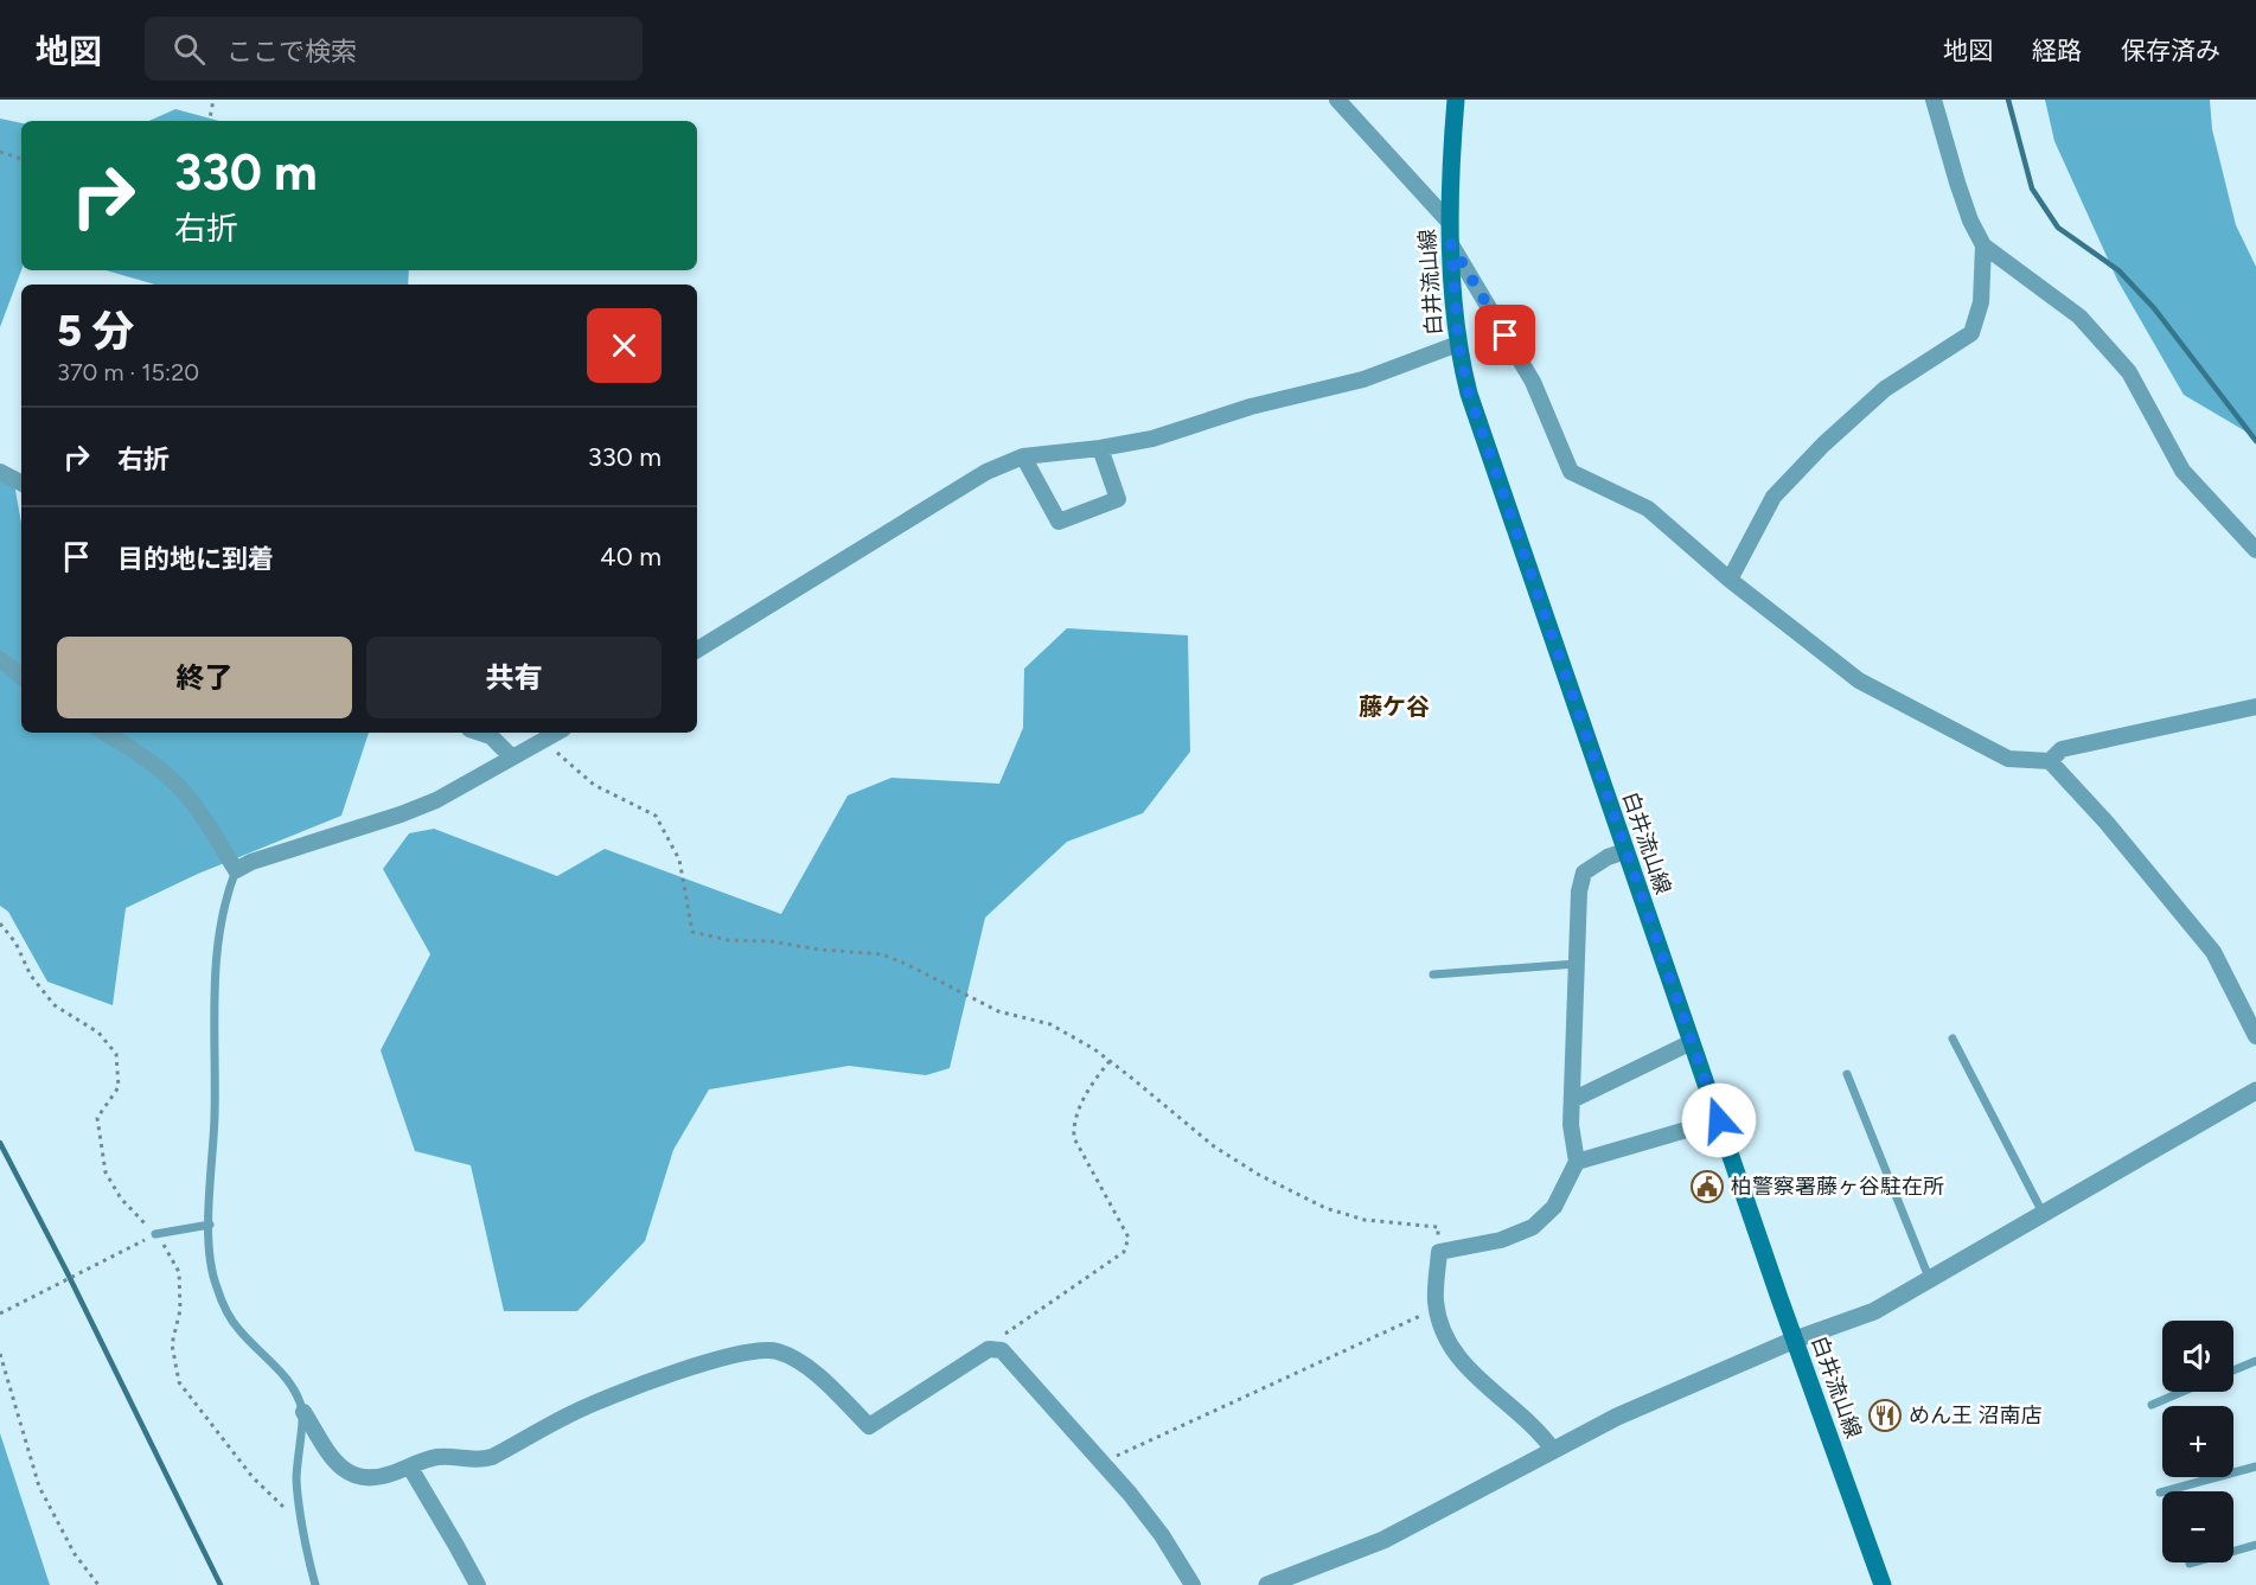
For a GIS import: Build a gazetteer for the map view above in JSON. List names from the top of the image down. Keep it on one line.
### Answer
{"streets":{"main road":["白井流山線"]},"districts":["藤ケ谷"],"places":{"public building":["柏警察署藤ヶ谷駐在所"],"restaurant":["めん王 沼南店"]},"page":{"header":"地図","search":"ここで検索","nav":["地図","経路","保存済み"],"turn":["330 m","右折"],"heading":["5 分","370 m · 15:20"],"list":[{"name":"右折","value":"330 m"},{"name":"目的地に到着","value":"40 m"}],"buttons":["終了","共有"],"map_buttons":["+","−"]}}
